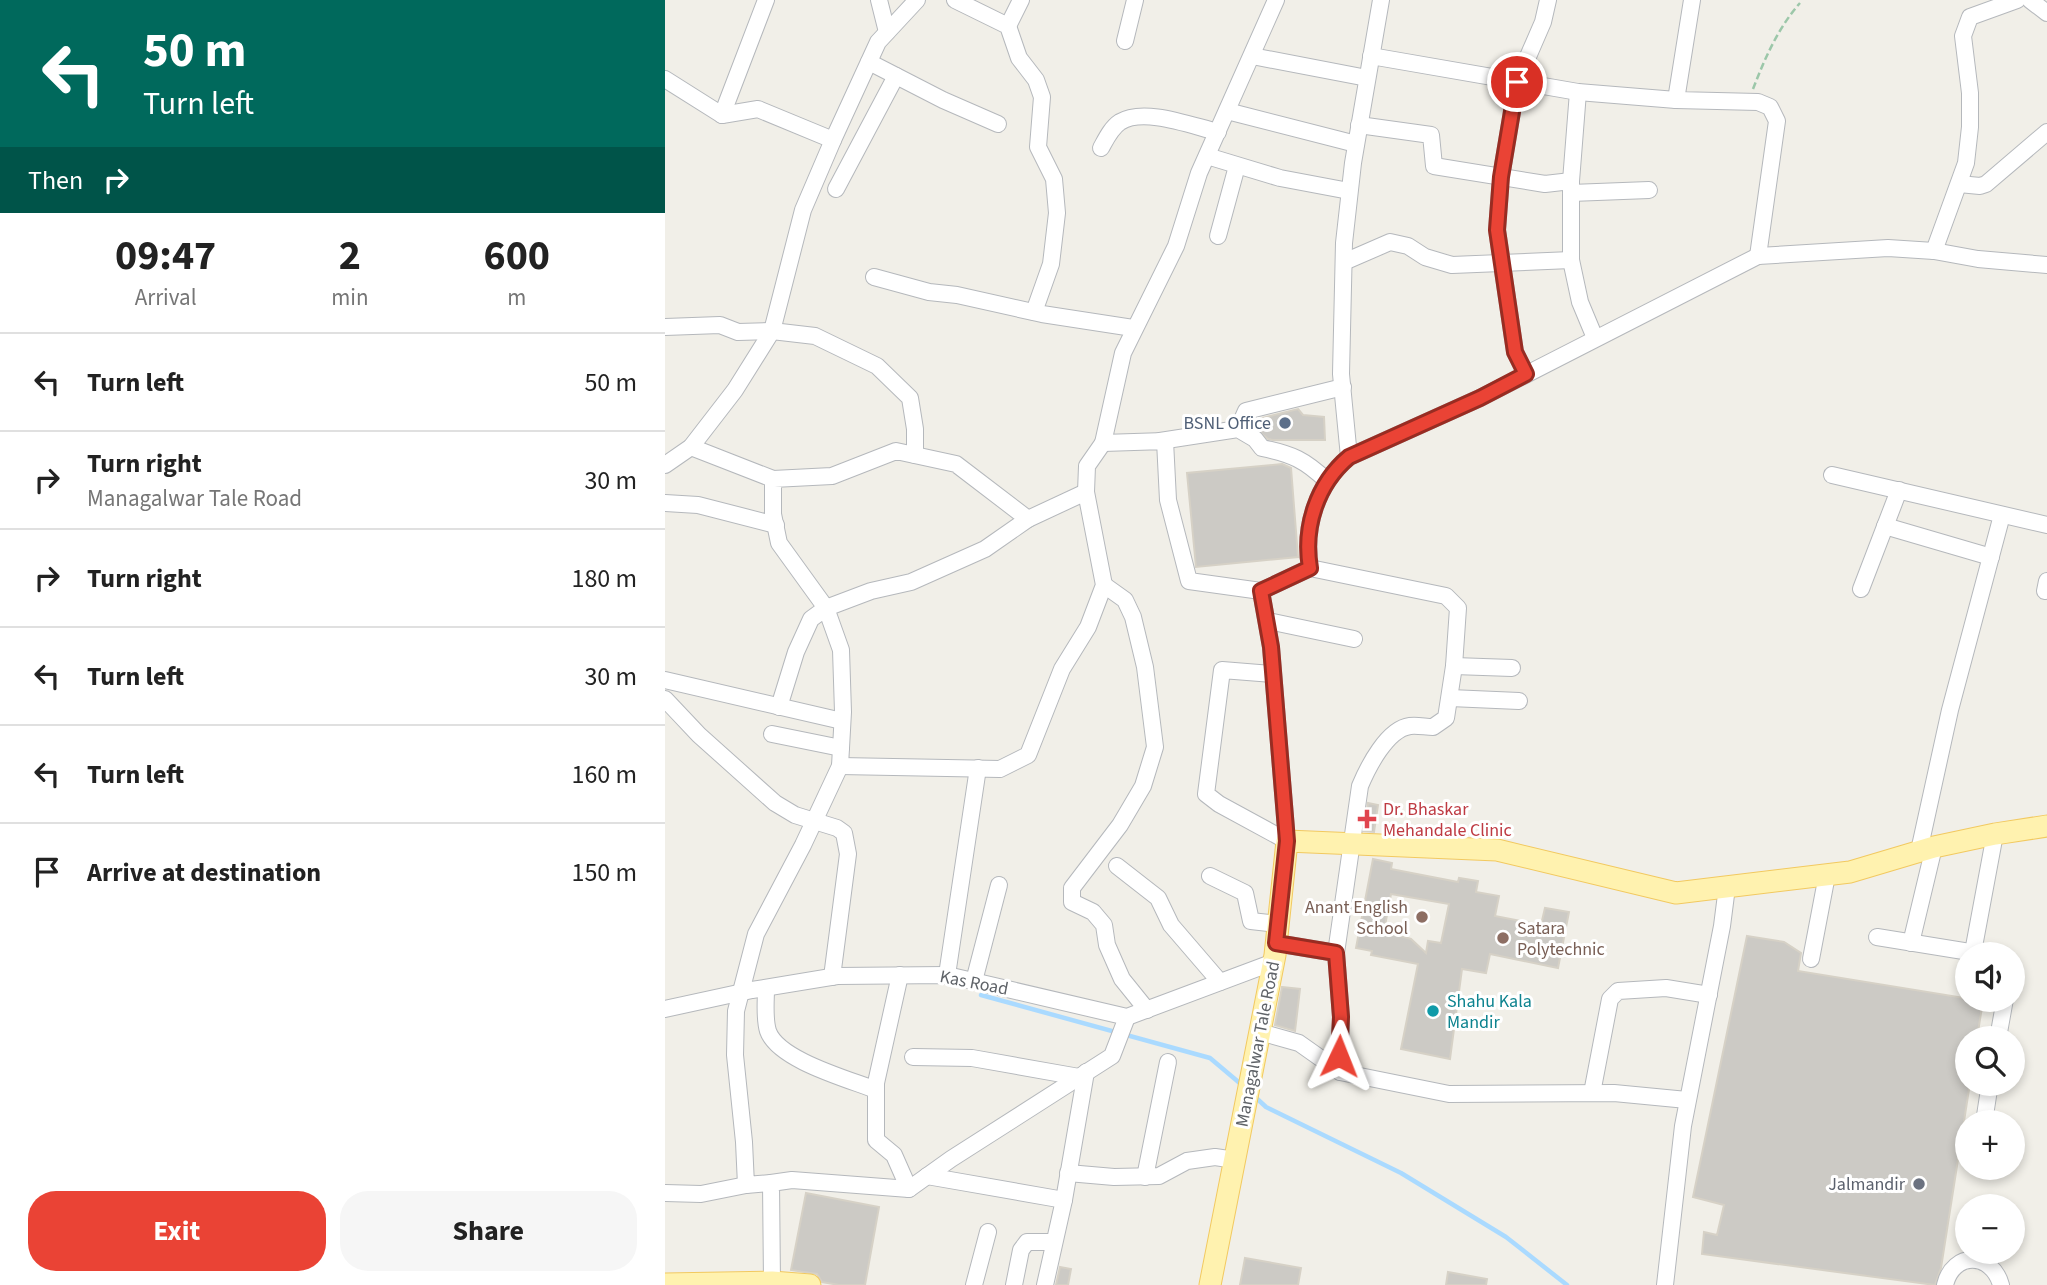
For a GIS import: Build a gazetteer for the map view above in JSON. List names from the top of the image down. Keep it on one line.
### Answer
{"streets":{"main road":["Managalwar Tale Road"],"street":["Kas Road"]},"places":{"other":["BSNL Office","Anant English School","Satara Polytechnic","Shahu Kala Mandir","Jalmandir"],"health":["Dr. Bhaskar Mehandale Clinic"]},"page":{"turn":["50 m","Turn left"],"then":"Then","eta":["09:47","Arrival","2","min","600","m"],"list":[{"name":"Turn left","value":"50 m"},{"name":"Turn right","note":"Managalwar Tale Road","value":"30 m"},{"name":"Turn right","value":"180 m"},{"name":"Turn left","value":"30 m"},{"name":"Turn left","value":"160 m"},{"name":"Arrive at destination","value":"150 m"}],"map_buttons":["+","−"],"buttons":["Exit","Share"]}}
